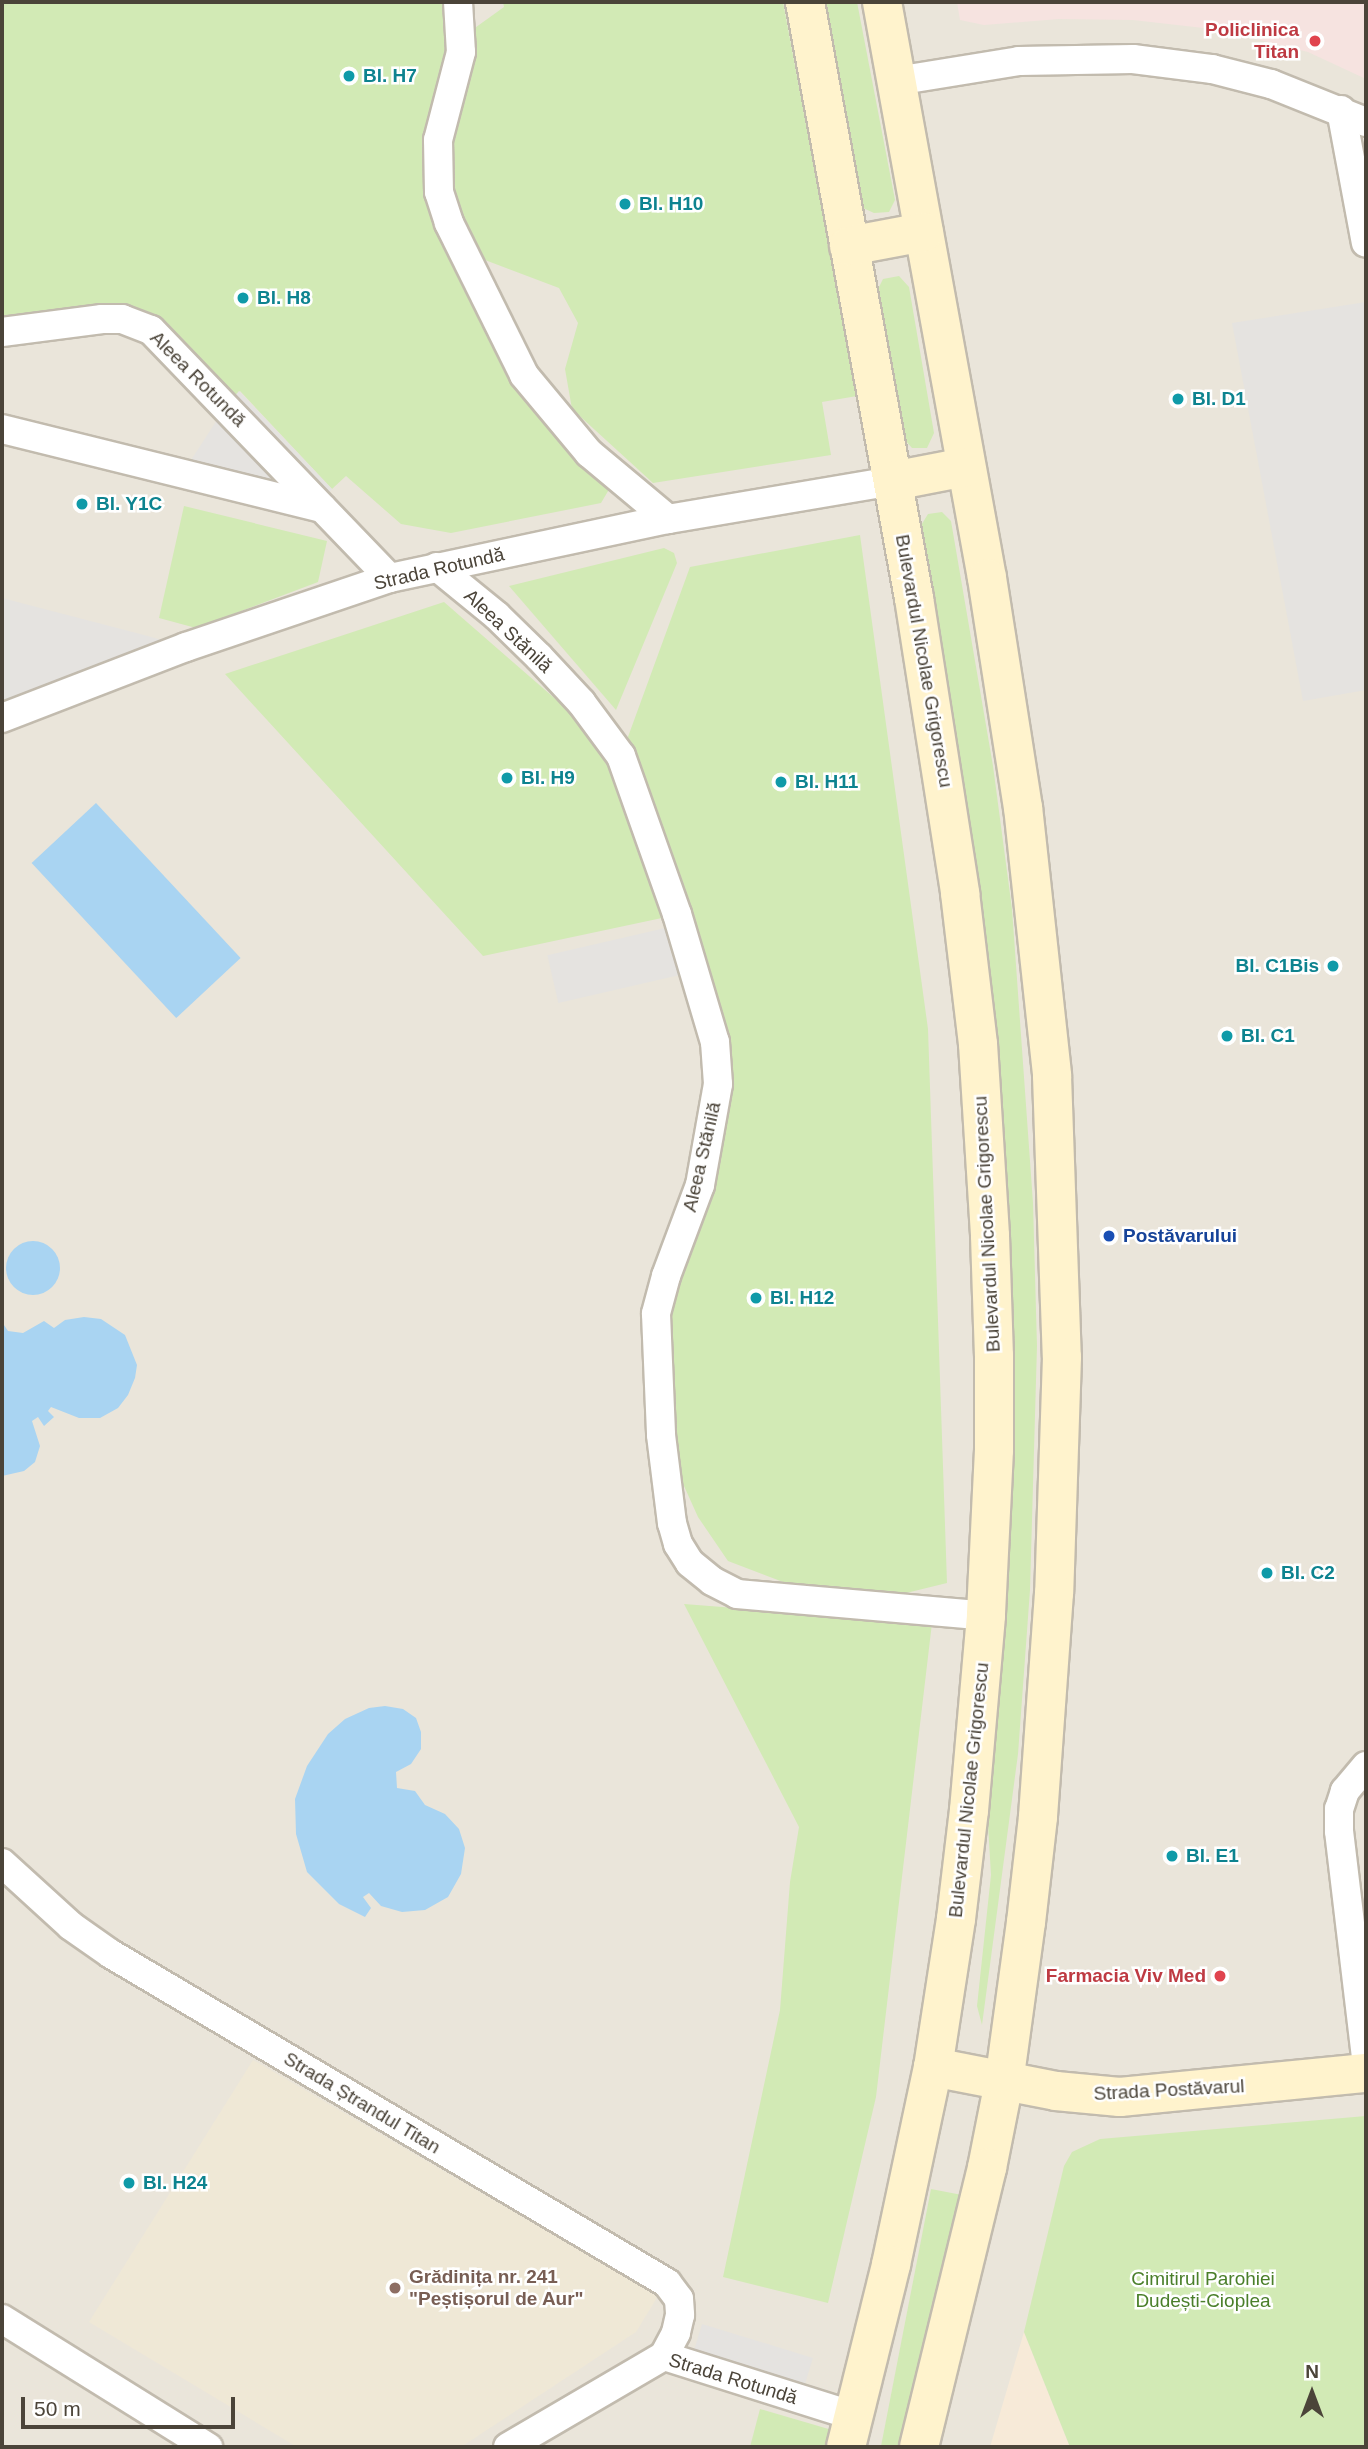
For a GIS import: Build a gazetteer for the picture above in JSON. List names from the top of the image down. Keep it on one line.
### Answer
{"streets":{"main road":["Bulevardul Nicolae Grigorescu","Strada Postăvarul"],"street":["Aleea Rotundă","Strada Rotundă","Aleea Stănilă","Strada Ștrandul Titan"]},"crossings":[["Aleea Rotundă","Strada Rotundă"],["Strada Rotundă","Aleea Stănilă"],["Strada Rotundă","Bulevardul Nicolae Grigorescu"],["Strada Rotundă","Strada Ștrandul Titan"],["Aleea Stănilă","Bulevardul Nicolae Grigorescu"],["Bulevardul Nicolae Grigorescu","Strada Postăvarul"]],"parks":["Cimitirul Parohiei Dudești-Cioplea"],"places":["Policlinica Titan","Bl. H7","Bl. H10","Bl. H8","Bl. D1","Bl. Y1C","Bl. H9","Bl. H11","Bl. C1Bis","Bl. C1","Postăvarului","Bl. H12","Bl. C2","Bl. E1","Farmacia Viv Med","Bl. H24","Grădinița nr. 241 \"Peștișorul de Aur\""],"scale_bar":"50 m","north":"top"}
